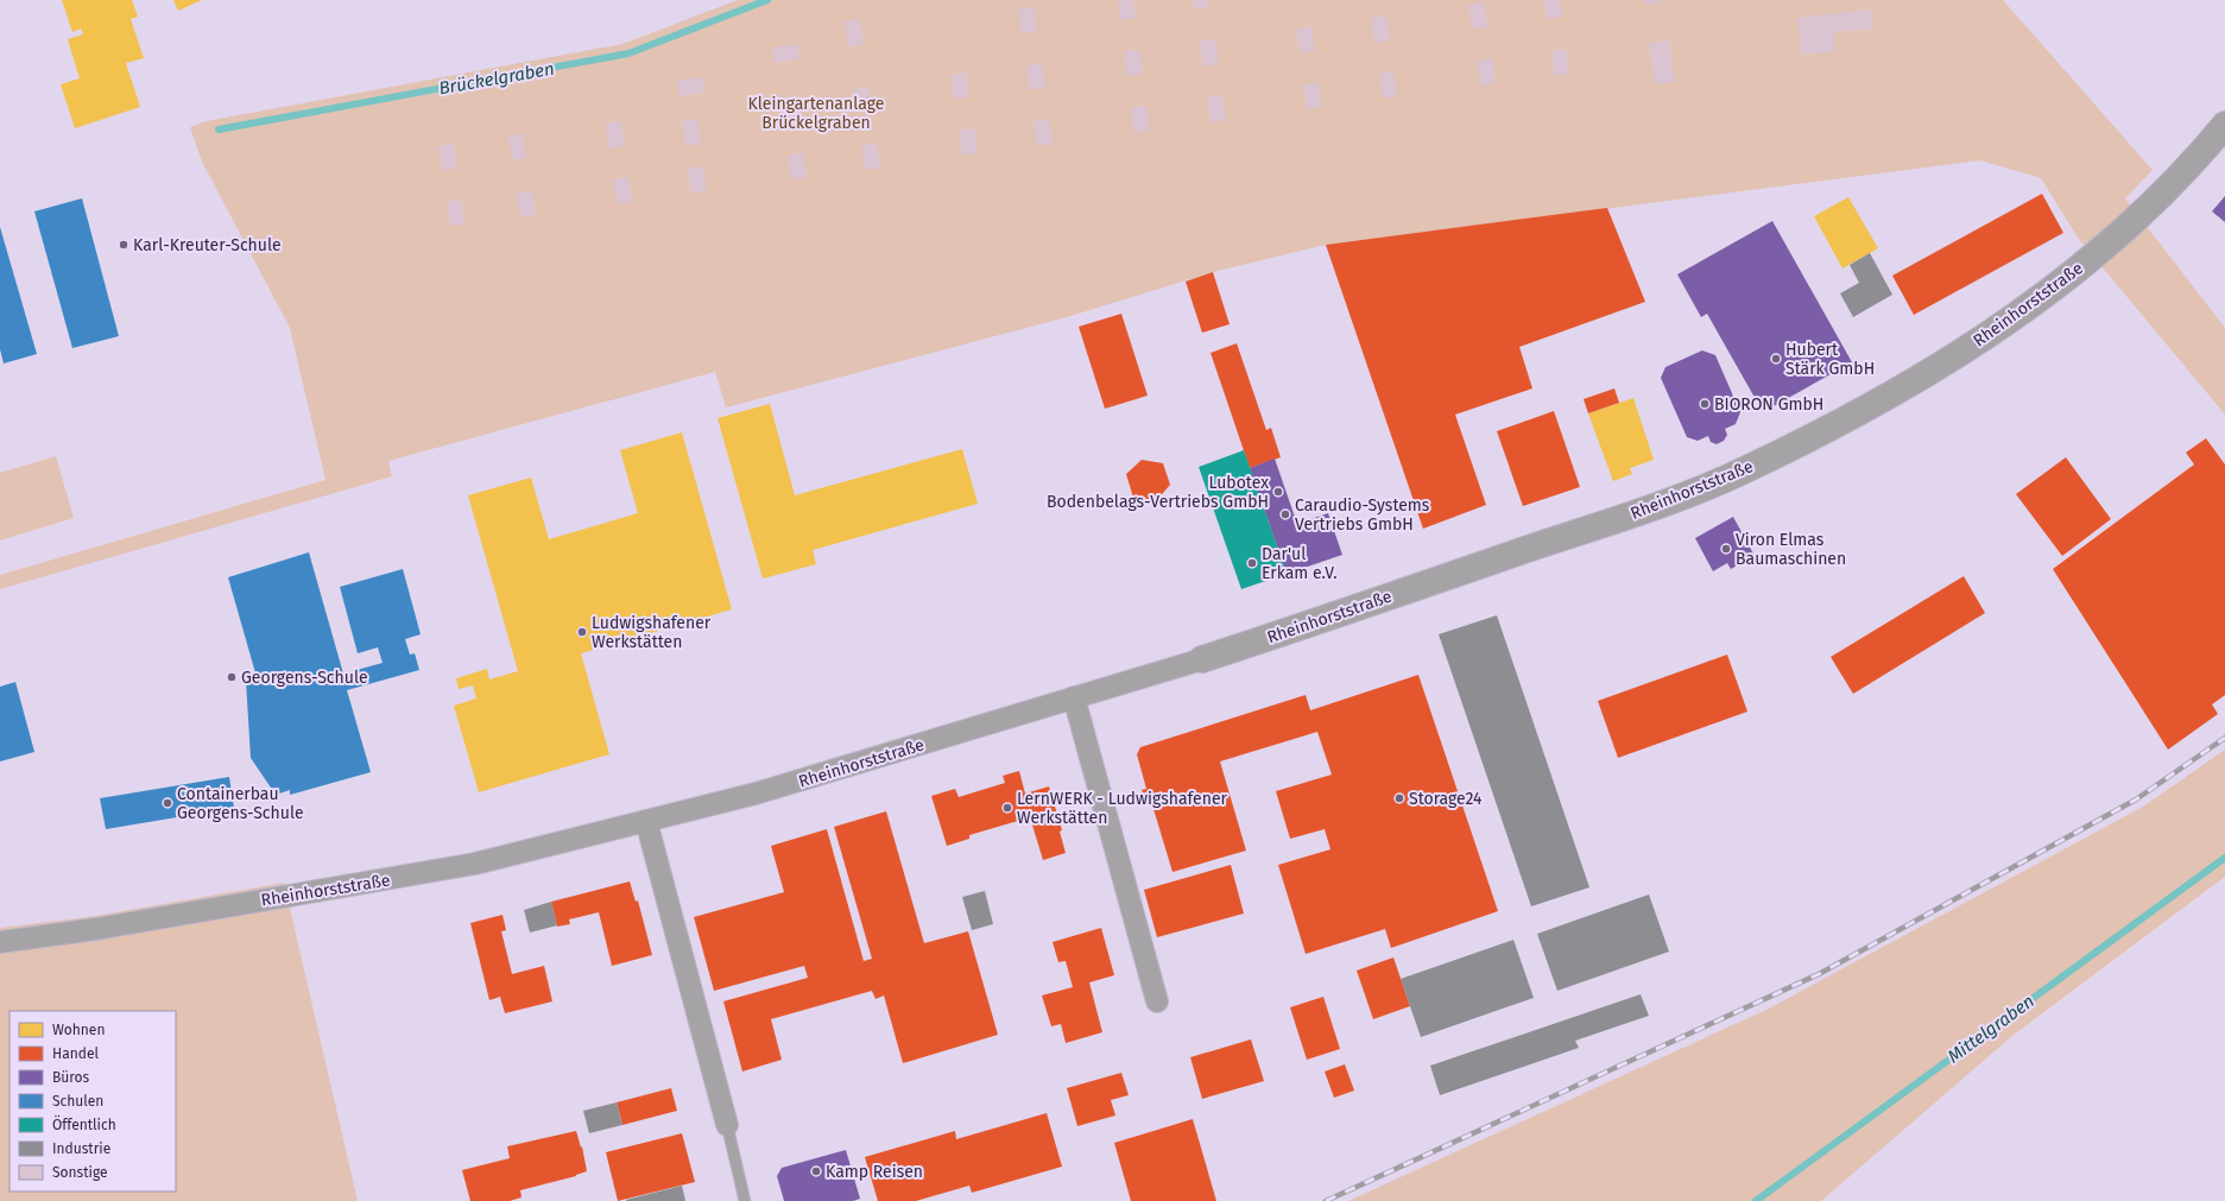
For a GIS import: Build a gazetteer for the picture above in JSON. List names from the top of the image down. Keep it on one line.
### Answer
{"streets":{"street":["Rheinhorststraße"]},"water":["Brückelgraben","Mittelgraben"],"parks":["Kleingartenanlage Brückelgraben"],"places":["Karl-Kreuter-Schule","Hubert Stärk GmbH","BIORON GmbH","Lubotex Bodenbelags-Vertriebs GmbH","Caraudio-Systems Vertriebs GmbH","Viron Elmas Baumaschinen","Dar'ul Erkam e.V.","Ludwigshafener Werkstätten","Georgens-Schule","Storage24","Containerbau Georgens-Schule","LernWERK - Ludwigshafener Werkstätten","Kamp Reisen"],"legend":["Wohnen","Handel","Büros","Schulen","Öffentlich","Industrie","Sonstige"]}
